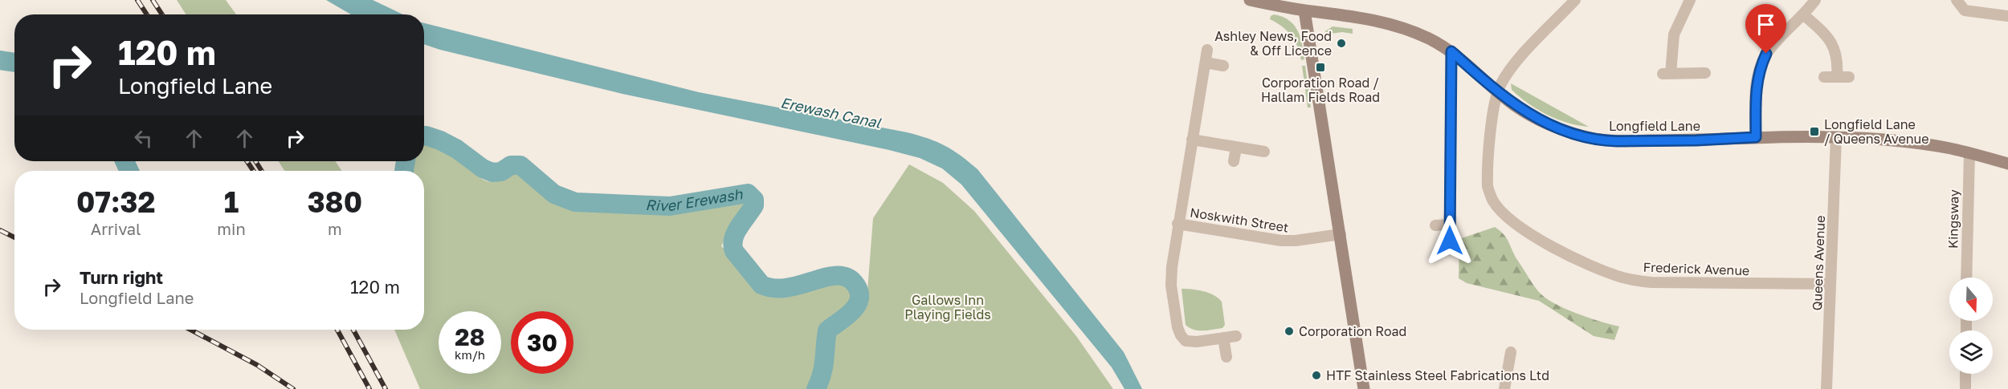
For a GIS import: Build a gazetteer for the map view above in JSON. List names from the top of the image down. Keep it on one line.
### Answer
{"streets":{"street":["Longfield Lane","Kingsway","Noskwith Street","Queens Avenue","Frederick Avenue"]},"crossings":[["Longfield Lane","Kingsway"],["Longfield Lane","Queens Avenue"],["Longfield Lane","Frederick Avenue"],["Queens Avenue","Frederick Avenue"]],"water":["Erewash Canal","River Erewash"],"parks":["Gallows Inn Playing Fields"],"places":{"other":["Ashley News, Food & Off Licence","Corporation Road","HTF Stainless Steel Fabrications Ltd"],"transit":["Corporation Road / Hallam Fields Road","Longfield Lane / Queens Avenue"]},"north":"bottom","page":{"turn":["120 m","Longfield Lane"],"eta":["07:32","Arrival","1","min","380","m"],"list":[{"name":"Turn right","note":"Longfield Lane","value":"120 m"}],"speed":"28 km/h","limit":"30"}}
